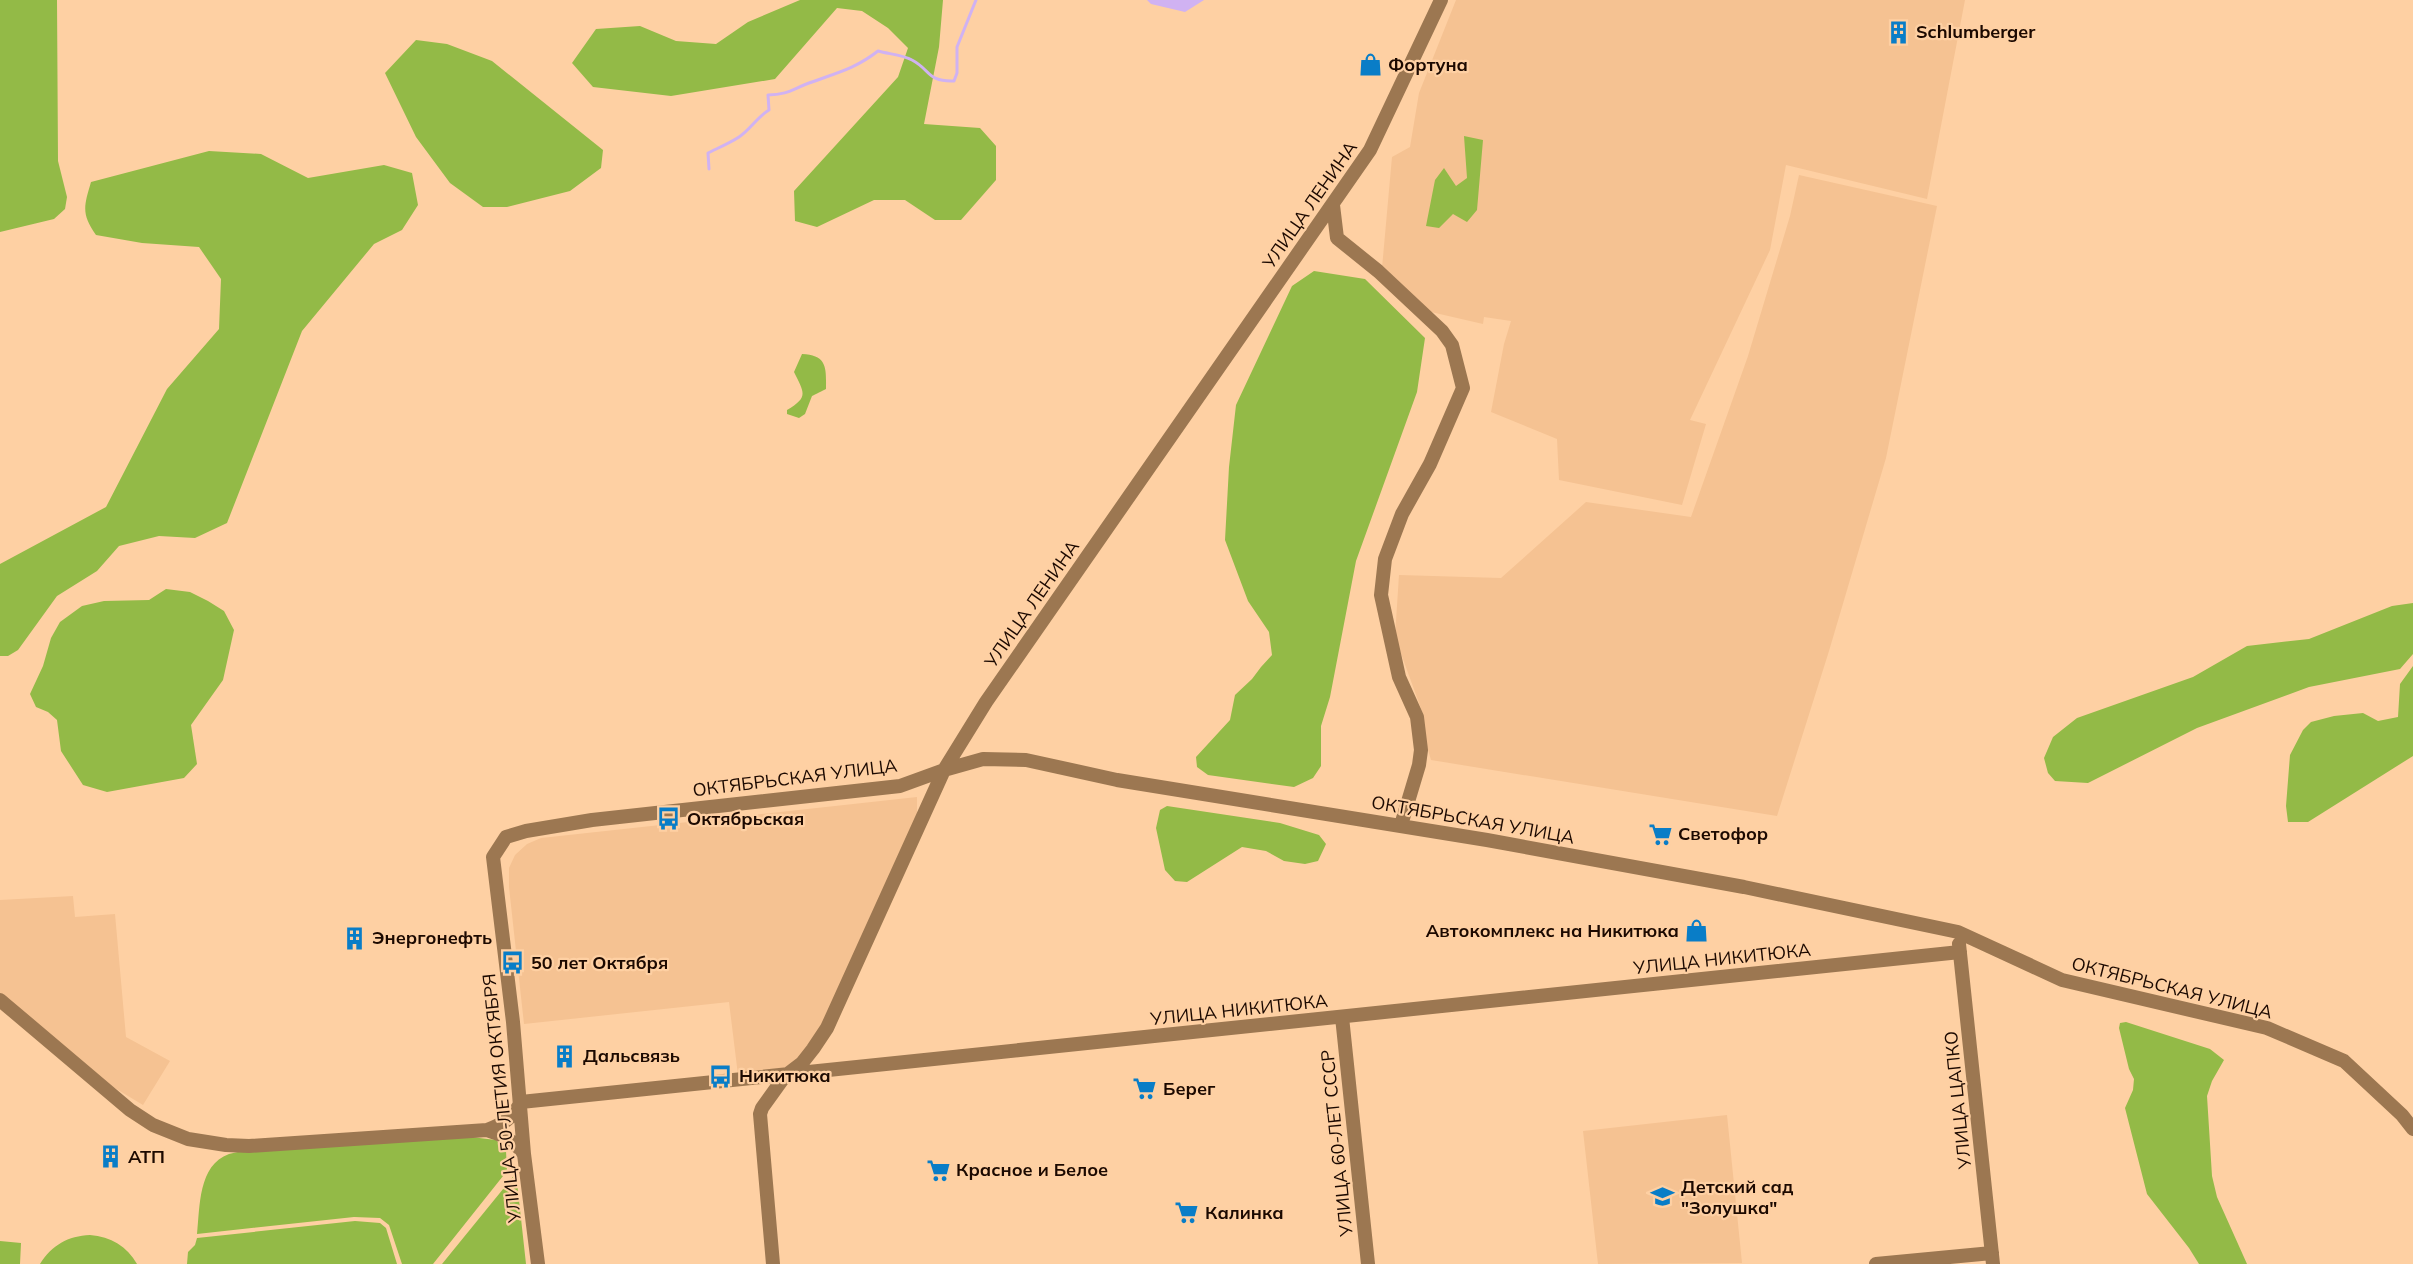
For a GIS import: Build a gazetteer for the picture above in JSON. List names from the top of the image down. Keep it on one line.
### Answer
{"streets":{"street":["УЛИЦА ЛЕНИНА","ОКТЯБРЬСКАЯ УЛИЦА","УЛИЦА НИКИТЮКА","УЛИЦА 50-ЛЕТИЯ ОКТЯБРЯ","УЛИЦА ЦАПКО","УЛИЦА 60-ЛЕТ СССР"]},"crossings":[["УЛИЦА ЛЕНИНА","ОКТЯБРЬСКАЯ УЛИЦА"],["УЛИЦА ЛЕНИНА","УЛИЦА НИКИТЮКА"],["ОКТЯБРЬСКАЯ УЛИЦА","УЛИЦА 50-ЛЕТИЯ ОКТЯБРЯ"],["ОКТЯБРЬСКАЯ УЛИЦА","УЛИЦА ЦАПКО"],["УЛИЦА НИКИТЮКА","УЛИЦА 50-ЛЕТИЯ ОКТЯБРЯ"],["УЛИЦА НИКИТЮКА","УЛИЦА ЦАПКО"],["УЛИЦА НИКИТЮКА","УЛИЦА 60-ЛЕТ СССР"]],"places":{"building":["Schlumberger","Энергонефть","Дальсвязь","АТП"],"shop":["Фортуна","Автокомплекс на Никитюка"],"bus stop":["Октябрьская","50 лет Октября","Никитюка"],"supermarket":["Светофор","Берег","Красное и Белое","Калинка"],"school or university":["Детский сад \"Золушка\""]}}
